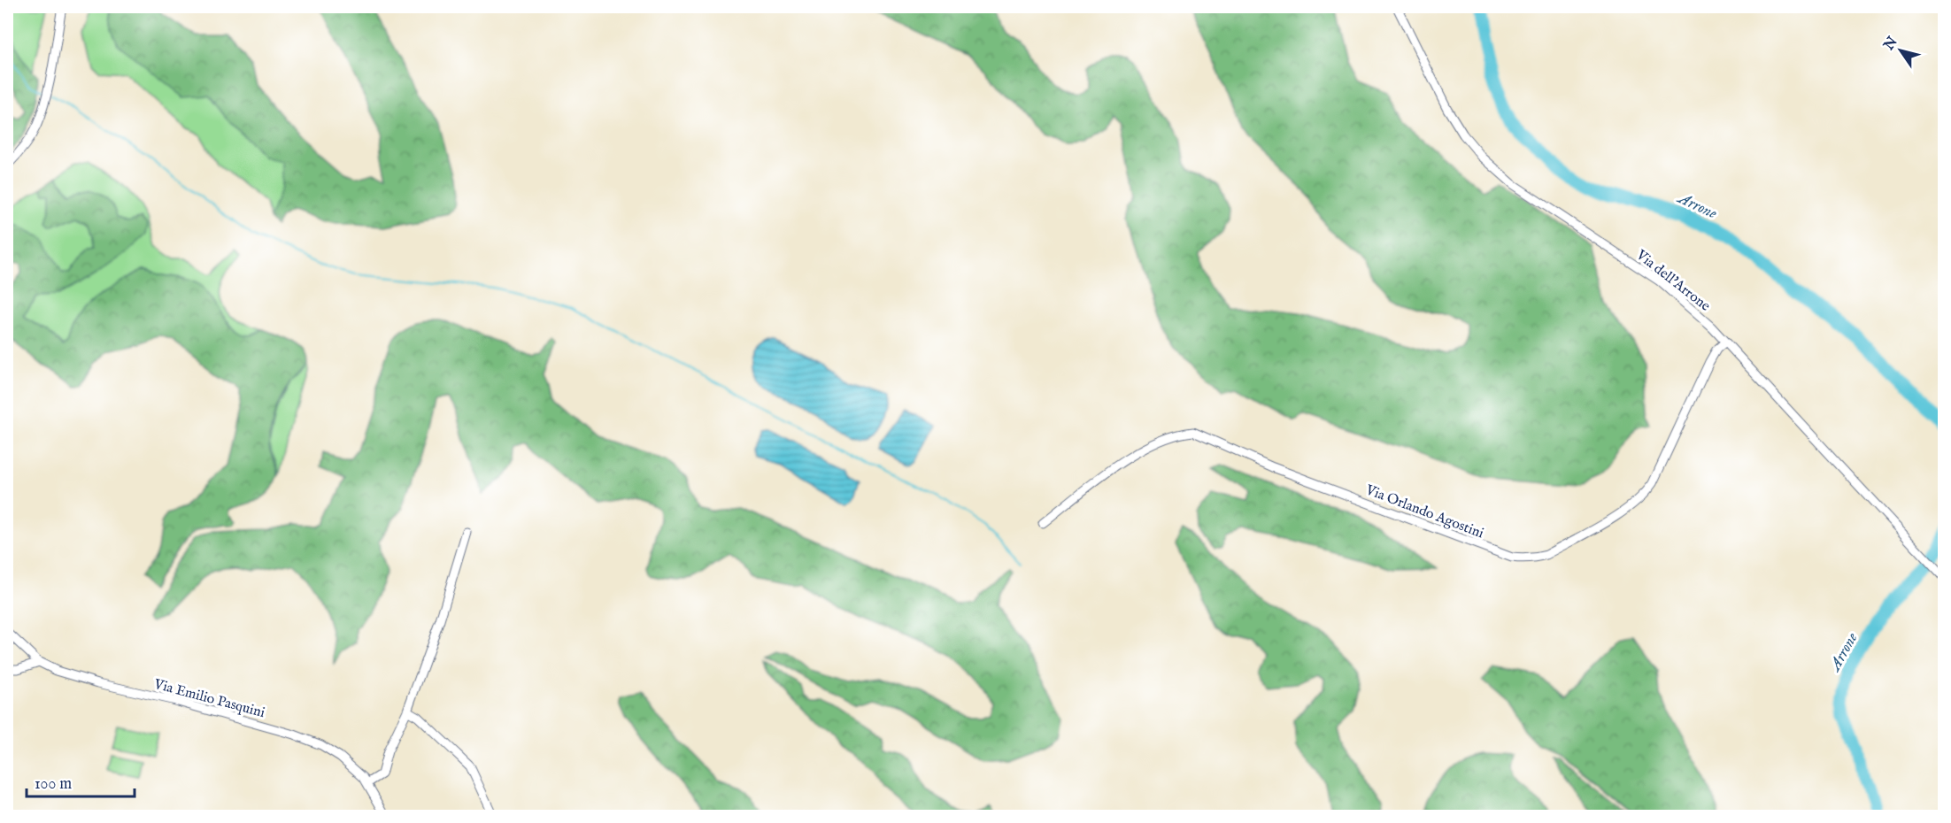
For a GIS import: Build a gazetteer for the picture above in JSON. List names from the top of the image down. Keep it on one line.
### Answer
{"streets":{"street":["Via dell'Arrone","Via Orlando Agostini","Via Emilio Pasquini"]},"crossings":[["Via dell'Arrone","Via Orlando Agostini"]],"water":["Arrone"],"scale_bar":"100 m","north":"top left"}
